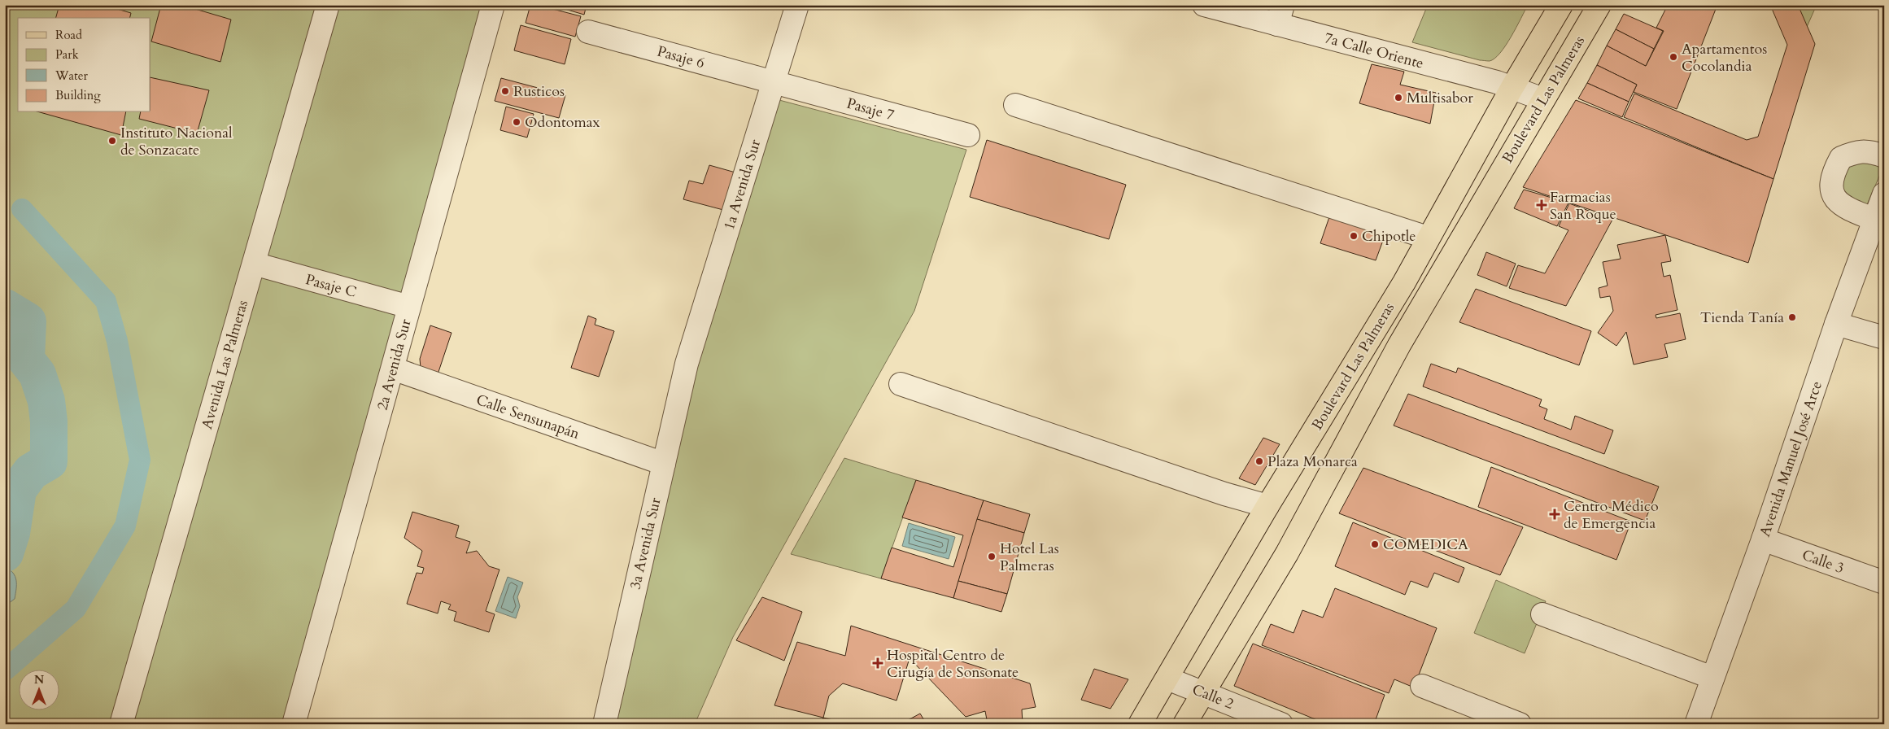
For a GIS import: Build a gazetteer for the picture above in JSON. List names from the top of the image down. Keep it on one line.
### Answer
{"streets":{"main road":["Boulevard Las Palmeras"],"street":["7a Calle Oriente","Pasaje 6","Pasaje 7","1a Avenida Sur","Pasaje C","Avenida Las Palmeras","2a Avenida Sur","Calle Sensunapán","Avenida Manuel José Arce","3a Avenida Sur","Calle 3","Calle 2"]},"crossings":[["7a Calle Oriente","Boulevard Las Palmeras"],["Pasaje 6","Pasaje 7"],["Pasaje 6","1a Avenida Sur"],["Boulevard Las Palmeras","Calle 2"],["Pasaje 7","1a Avenida Sur"],["1a Avenida Sur","3a Avenida Sur"],["Pasaje C","Avenida Las Palmeras"],["Pasaje C","2a Avenida Sur"],["2a Avenida Sur","Calle Sensunapán"],["Calle Sensunapán","3a Avenida Sur"],["Avenida Manuel José Arce","Calle 3"]],"places":{"other":["Apartamentos Cocolandia","Rusticos","Multisabor","Odontomax","Instituto Nacional de Sonzacate","Chipotle","Tienda Tanía","Plaza Monarca","COMEDICA","Hotel Las Palmeras"],"health":["Farmacias San Roque","Centro Médico de Emergencia","Hospital Centro de Cirugía de Sonsonate"]},"legend":["Road","Park","Water","Building"],"north":"top"}
